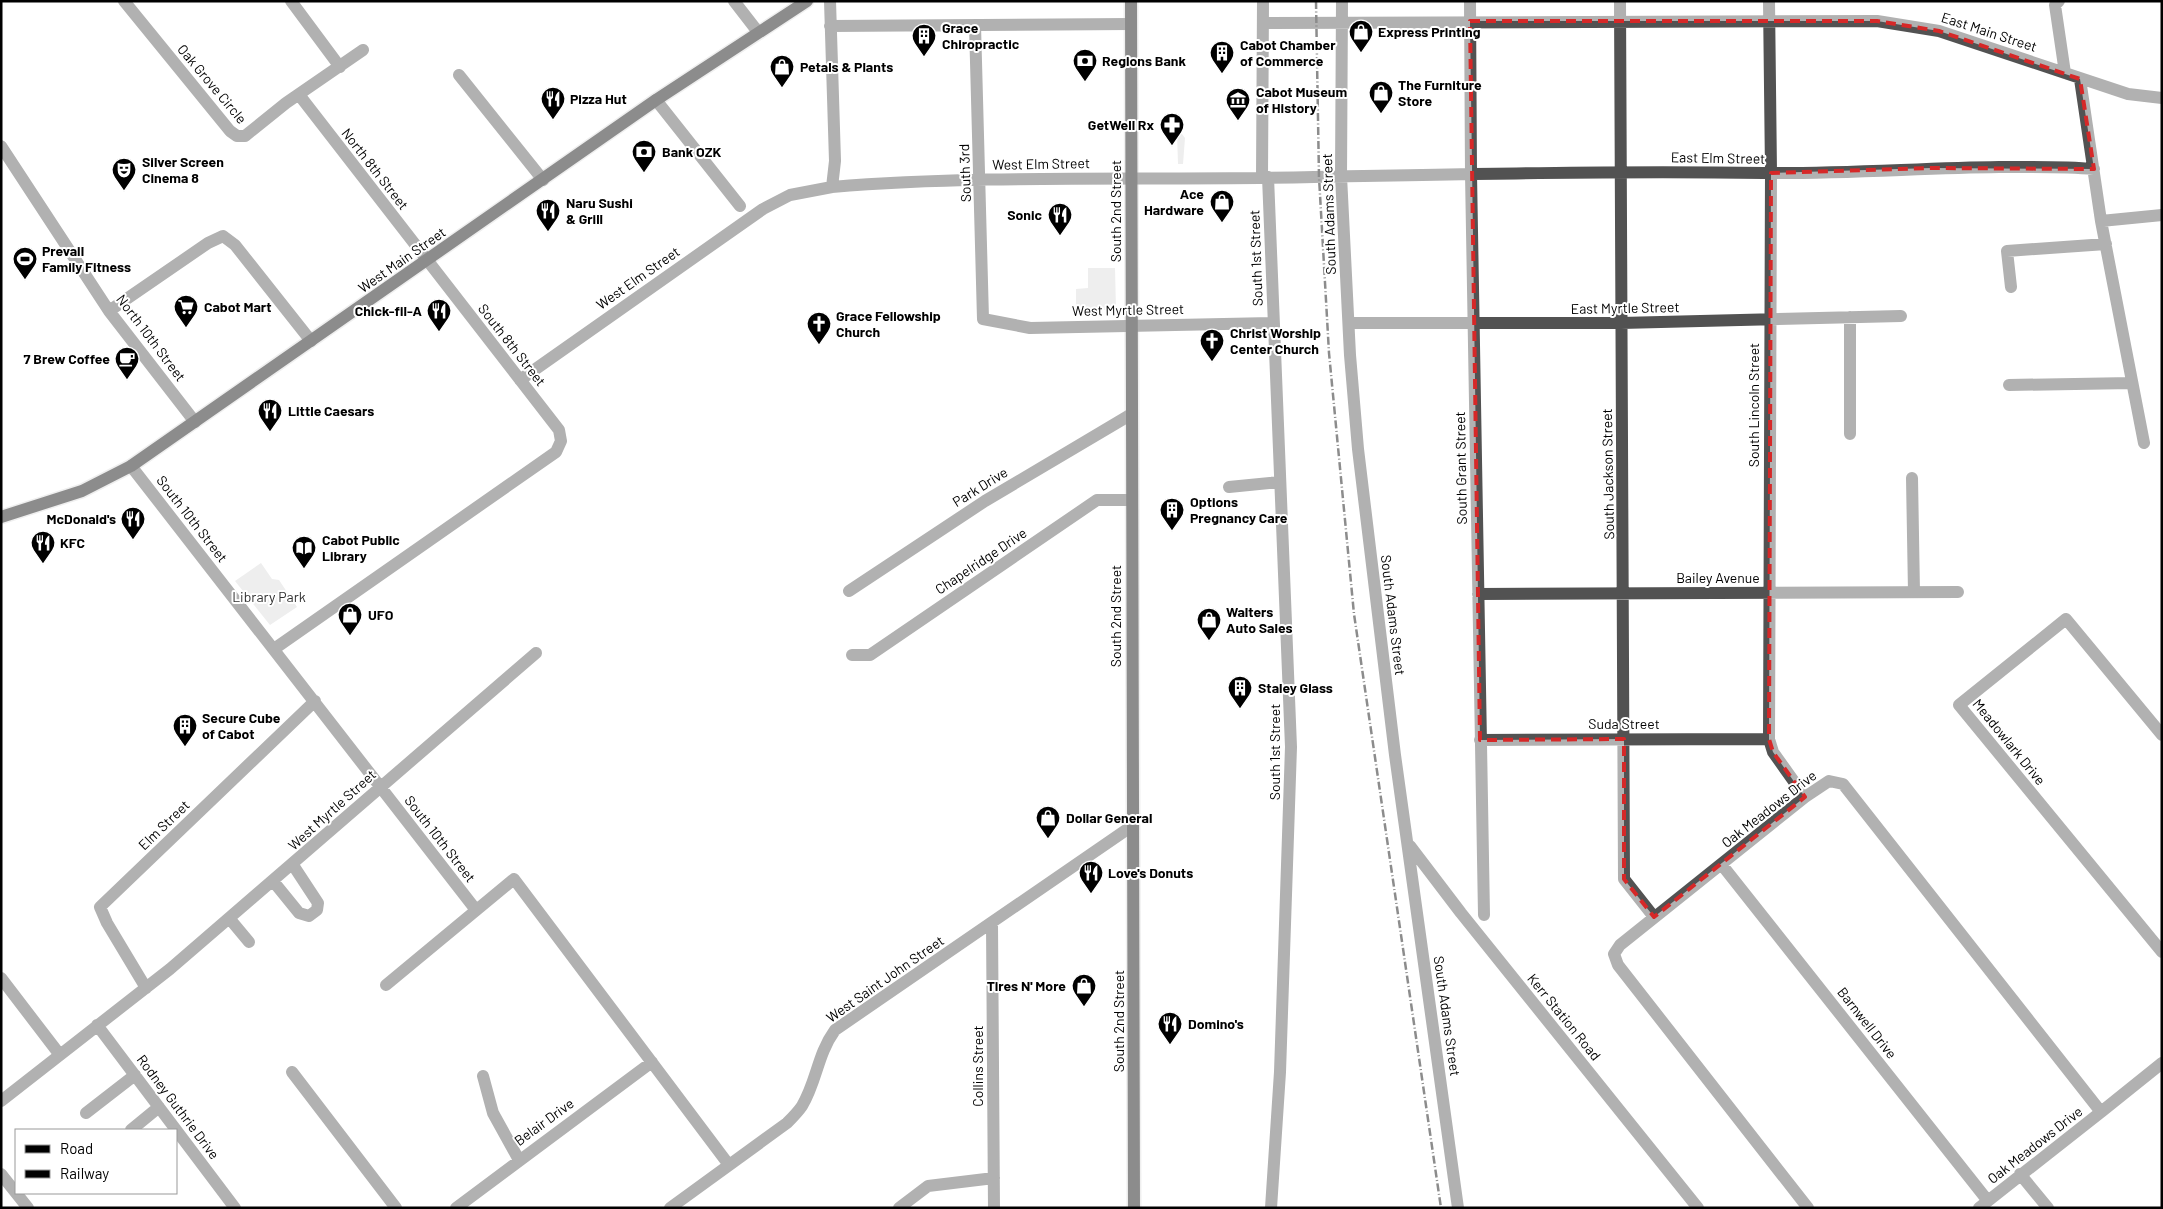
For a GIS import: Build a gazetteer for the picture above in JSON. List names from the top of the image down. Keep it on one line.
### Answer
{"streets":{"main road":["South 2nd Street","West Main Street"],"street":["East Main Street","Oak Grove Circle","East Elm Street","West Elm Street","North 8th Street","South 3rd","South Adams Street","South 1st Street","East Myrtle Street","West Myrtle Street","North 10th Street","South 8th Street","South Lincoln Street","South Grant Street","South Jackson Street","Park Drive","South 10th Street","Chapelridge Drive","Bailey Avenue","Suda Street","Meadowlark Drive","Oak Meadows Drive","Elm Street","West Saint John Street","Kerr Station Road","Barnwell Drive","Collins Street","Rodney Guthrie Drive","Belair Drive"]},"crossings":[["East Main Street","South Adams Street"],["East Main Street","South 1st Street"],["East Main Street","South Lincoln Street"],["East Main Street","South Grant Street"],["East Main Street","South Jackson Street"],["Oak Grove Circle","North 8th Street"],["East Elm Street","West Elm Street"],["East Elm Street","South Adams Street"],["East Elm Street","South Lincoln Street"],["East Elm Street","South Grant Street"],["East Elm Street","South Jackson Street"],["West Elm Street","South 3rd"],["West Elm Street","South 2nd Street"],["West Elm Street","South Adams Street"],["West Elm Street","South 1st Street"],["West Elm Street","South 8th Street"],["North 8th Street","West Main Street"],["North 8th Street","South 8th Street"],["South 3rd","West Myrtle Street"],["South 2nd Street","West Myrtle Street"],["South 2nd Street","Park Drive"],["South 2nd Street","Chapelridge Drive"],["South 2nd Street","West Saint John Street"],["South Adams Street","East Myrtle Street"],["South Adams Street","Kerr Station Road"],["South 1st Street","West Myrtle Street"],["West Main Street","North 10th Street"],["West Main Street","South 8th Street"],["West Main Street","South 10th Street"],["East Myrtle Street","South Lincoln Street"],["East Myrtle Street","South Grant Street"],["East Myrtle Street","South Jackson Street"],["West Myrtle Street","South 10th Street"],["West Myrtle Street","Elm Street"],["West Myrtle Street","Rodney Guthrie Drive"],["South 8th Street","South 10th Street"],["South Lincoln Street","Bailey Avenue"],["South Lincoln Street","Suda Street"],["South Lincoln Street","Oak Meadows Drive"],["South Grant Street","Bailey Avenue"],["South Grant Street","Suda Street"],["South Jackson Street","Bailey Avenue"],["South Jackson Street","Suda Street"],["South Jackson Street","Oak Meadows Drive"],["South 10th Street","Elm Street"],["Oak Meadows Drive","Barnwell Drive"],["West Saint John Street","Collins Street"]],"parks":["Library Park"],"places":{"shop":["Express Printing","Petals & Plants","The Furniture Store","Ace Hardware","UFO","Walters Auto Sales","Dollar General","Tires N' More"],"building":["Grace Chiropractic","Cabot Chamber of Commerce","Options Pregnancy Care","Staley Glass","Secure Cube of Cabot"],"bank":["Regions Bank","Bank OZK"],"restaurant":["Pizza Hut","Naru Sushi & Grill","Sonic","Chick-fil-A","Little Caesars","McDonald's","KFC","Love's Donuts","Domino's"],"museum":["Cabot Museum of History"],"pharmacy":["GetWell Rx"],"theatre":["Silver Screen Cinema 8"],"sports":["Prevail Family Fitness"],"supermarket":["Cabot Mart"],"church":["Grace Fellowship Church","Christ Worship Center Church"],"cafe":["7 Brew Coffee"],"library":["Cabot Public Library"]},"legend":["Road","Railway"]}
